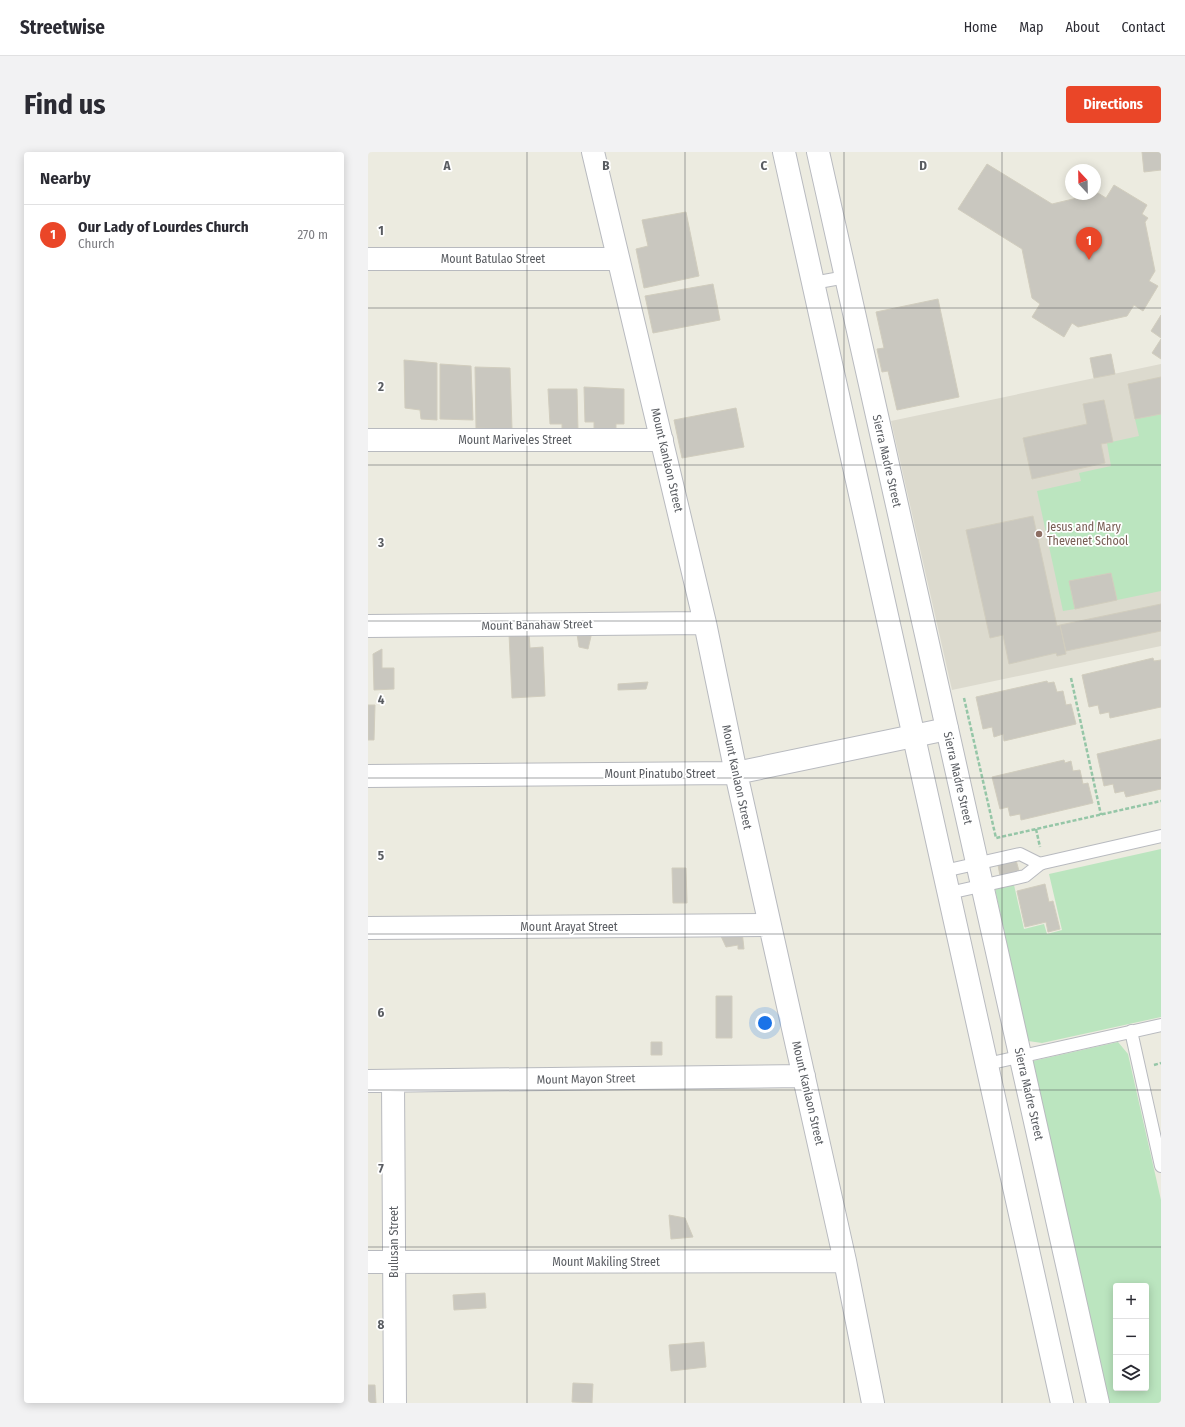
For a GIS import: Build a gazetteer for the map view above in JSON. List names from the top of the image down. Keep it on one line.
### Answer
{"streets":{"street":["Mount Batulao Street","Mount Mariveles Street","Mount Kanlaon Street","Sierra Madre Street","Mount Banahaw Street","Mount Pinatubo Street","Mount Arayat Street","Mount Mayon Street","Bulusan Street","Mount Makiling Street"]},"crossings":[["Mount Batulao Street","Mount Kanlaon Street"],["Mount Mariveles Street","Mount Kanlaon Street"],["Mount Kanlaon Street","Mount Banahaw Street"],["Mount Kanlaon Street","Mount Pinatubo Street"],["Mount Kanlaon Street","Mount Arayat Street"],["Mount Kanlaon Street","Mount Mayon Street"],["Mount Kanlaon Street","Mount Makiling Street"],["Sierra Madre Street","Mount Pinatubo Street"],["Mount Mayon Street","Bulusan Street"],["Bulusan Street","Mount Makiling Street"]],"places":["Jesus and Mary Thevenet School"],"north":"top","page":{"header":"Streetwise","nav":["Home","Map","About","Contact"],"buttons":"Directions","title":"Find us","heading":"Nearby","list":[{"mark":"1","name":"Our Lady of Lourdes Church","note":"Church","value":"270 m"}],"pins":"1","map_buttons":["+","−"]},"grid":{"columns":["A","B","C","D"],"rows":["1","2","3","4","5","6","7","8"]}}
